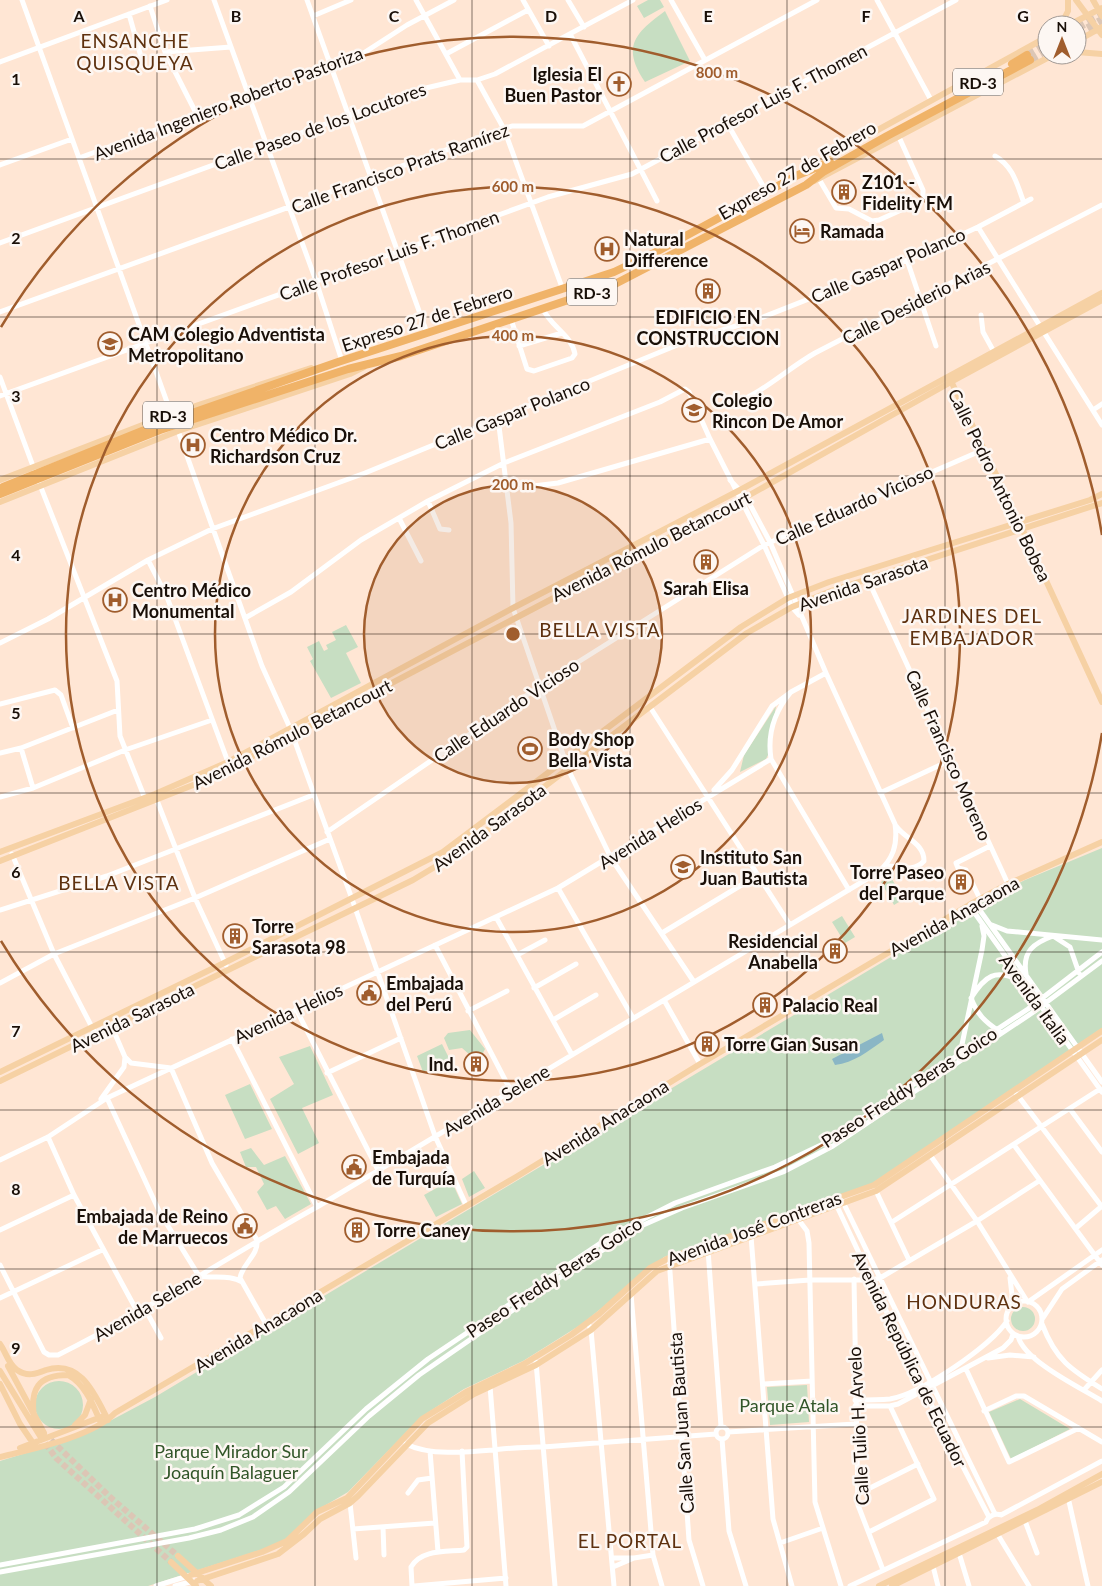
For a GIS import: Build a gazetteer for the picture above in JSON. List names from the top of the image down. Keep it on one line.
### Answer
{"streets":{"highway":["RD-3","Expreso 27 de Febrero"],"main road":["Calle Pedro Antonio Bobea","Avenida Rómulo Betancourt","Avenida Sarasota","Avenida Anacaona","Avenida José Contreras"],"street":["Avenida Ingeniero Roberto Pastoriza","Calle Profesor Luis F. Thomen","Calle Paseo de los Locutores","Calle Francisco Prats Ramírez","Calle Gaspar Polanco","Calle Desiderio Arias","Calle Eduardo Vicioso","Calle Francisco Moreno","Avenida Helios","Avenida Italia","Paseo Freddy Beras Goico","Avenida Selene","Avenida República de Ecuador","Calle San Juan Bautista","Calle Tulio H. Arvelo"]},"crossings":[["RD-3","Expreso 27 de Febrero"],["Calle Pedro Antonio Bobea","Calle Eduardo Vicioso"],["Calle Pedro Antonio Bobea","Avenida Rómulo Betancourt"],["Calle Pedro Antonio Bobea","Avenida Sarasota"],["Avenida Sarasota","Calle Francisco Moreno"],["Calle Francisco Moreno","Avenida Anacaona"],["Calle Francisco Moreno","Avenida Italia"],["Avenida Anacaona","Avenida Italia"],["Avenida Italia","Avenida José Contreras"],["Avenida José Contreras","Avenida República de Ecuador"],["Avenida José Contreras","Calle San Juan Bautista"]],"districts":["ENSANCHE QUISQUEYA","JARDINES DEL EMBAJADOR","BELLA VISTA","BELLA VISTA","HONDURAS","EL PORTAL"],"parks":["Parque Atala","Parque Mirador Sur Joaquín Balaguer"],"places":{"church":["Iglesia El Buen Pastor"],"building":["Z101 - Fidelity FM","EDIFICIO EN CONSTRUCCION","Sarah Elisa","Torre Paseo del Parque","Torre Sarasota 98","Residencial Anabella","Palacio Real","Torre Gian Susan","Ind.","Torre Caney"],"hotel":["Ramada"],"hospital":["Natural Difference","Centro Médico Dr. Richardson Cruz","Centro Médico Monumental"],"school or university":["CAM Colegio Adventista Metropolitano","Colegio Rincon De Amor","Instituto San Juan Bautista"],"sports":["Body Shop Bella Vista"],"public building":["Embajada del Perú","Embajada de Turquía","Embajada de Reino de Marruecos"]},"north":"top","grid":{"columns":["A","B","C","D","E","F","G"],"rows":["1","2","3","4","5","6","7","8","9"]},"rings":["800 m","600 m","400 m","200 m"]}
